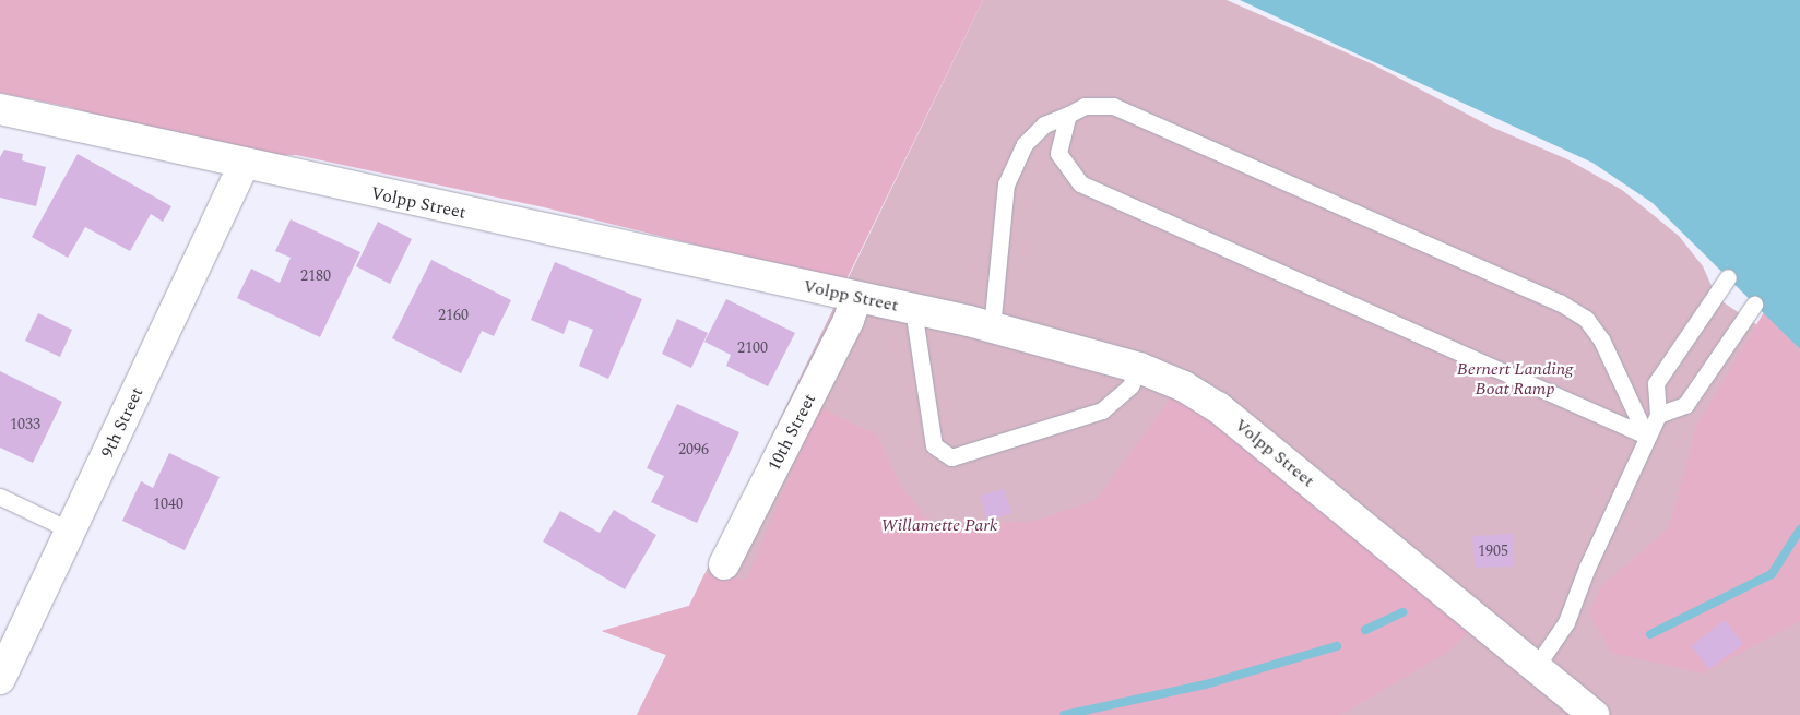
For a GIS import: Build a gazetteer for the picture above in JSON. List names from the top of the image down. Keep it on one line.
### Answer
{"streets":{"street":["Volpp Street","9th Street","10th Street"]},"crossings":[["Volpp Street","9th Street"],["Volpp Street","10th Street"]],"parks":["Bernert Landing Boat Ramp","Willamette Park"],"house_numbers":["2180","2160","2100","1033","2096","1040","1905"]}
